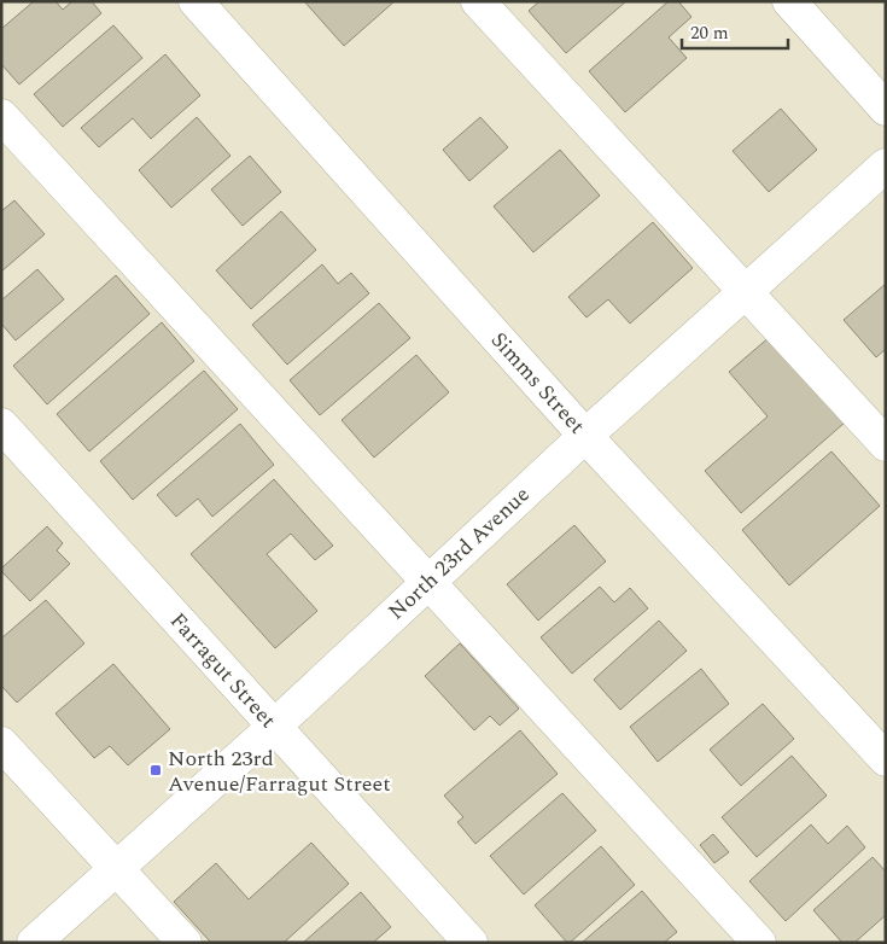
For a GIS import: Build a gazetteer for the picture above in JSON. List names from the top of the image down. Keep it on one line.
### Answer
{"streets":{"street":["Simms Street","North 23rd Avenue","Farragut Street"]},"crossings":[["Simms Street","North 23rd Avenue"],["North 23rd Avenue","Farragut Street"]],"places":{"transit":["North 23rd Avenue/Farragut Street"]},"scale_bar":"20 m"}
